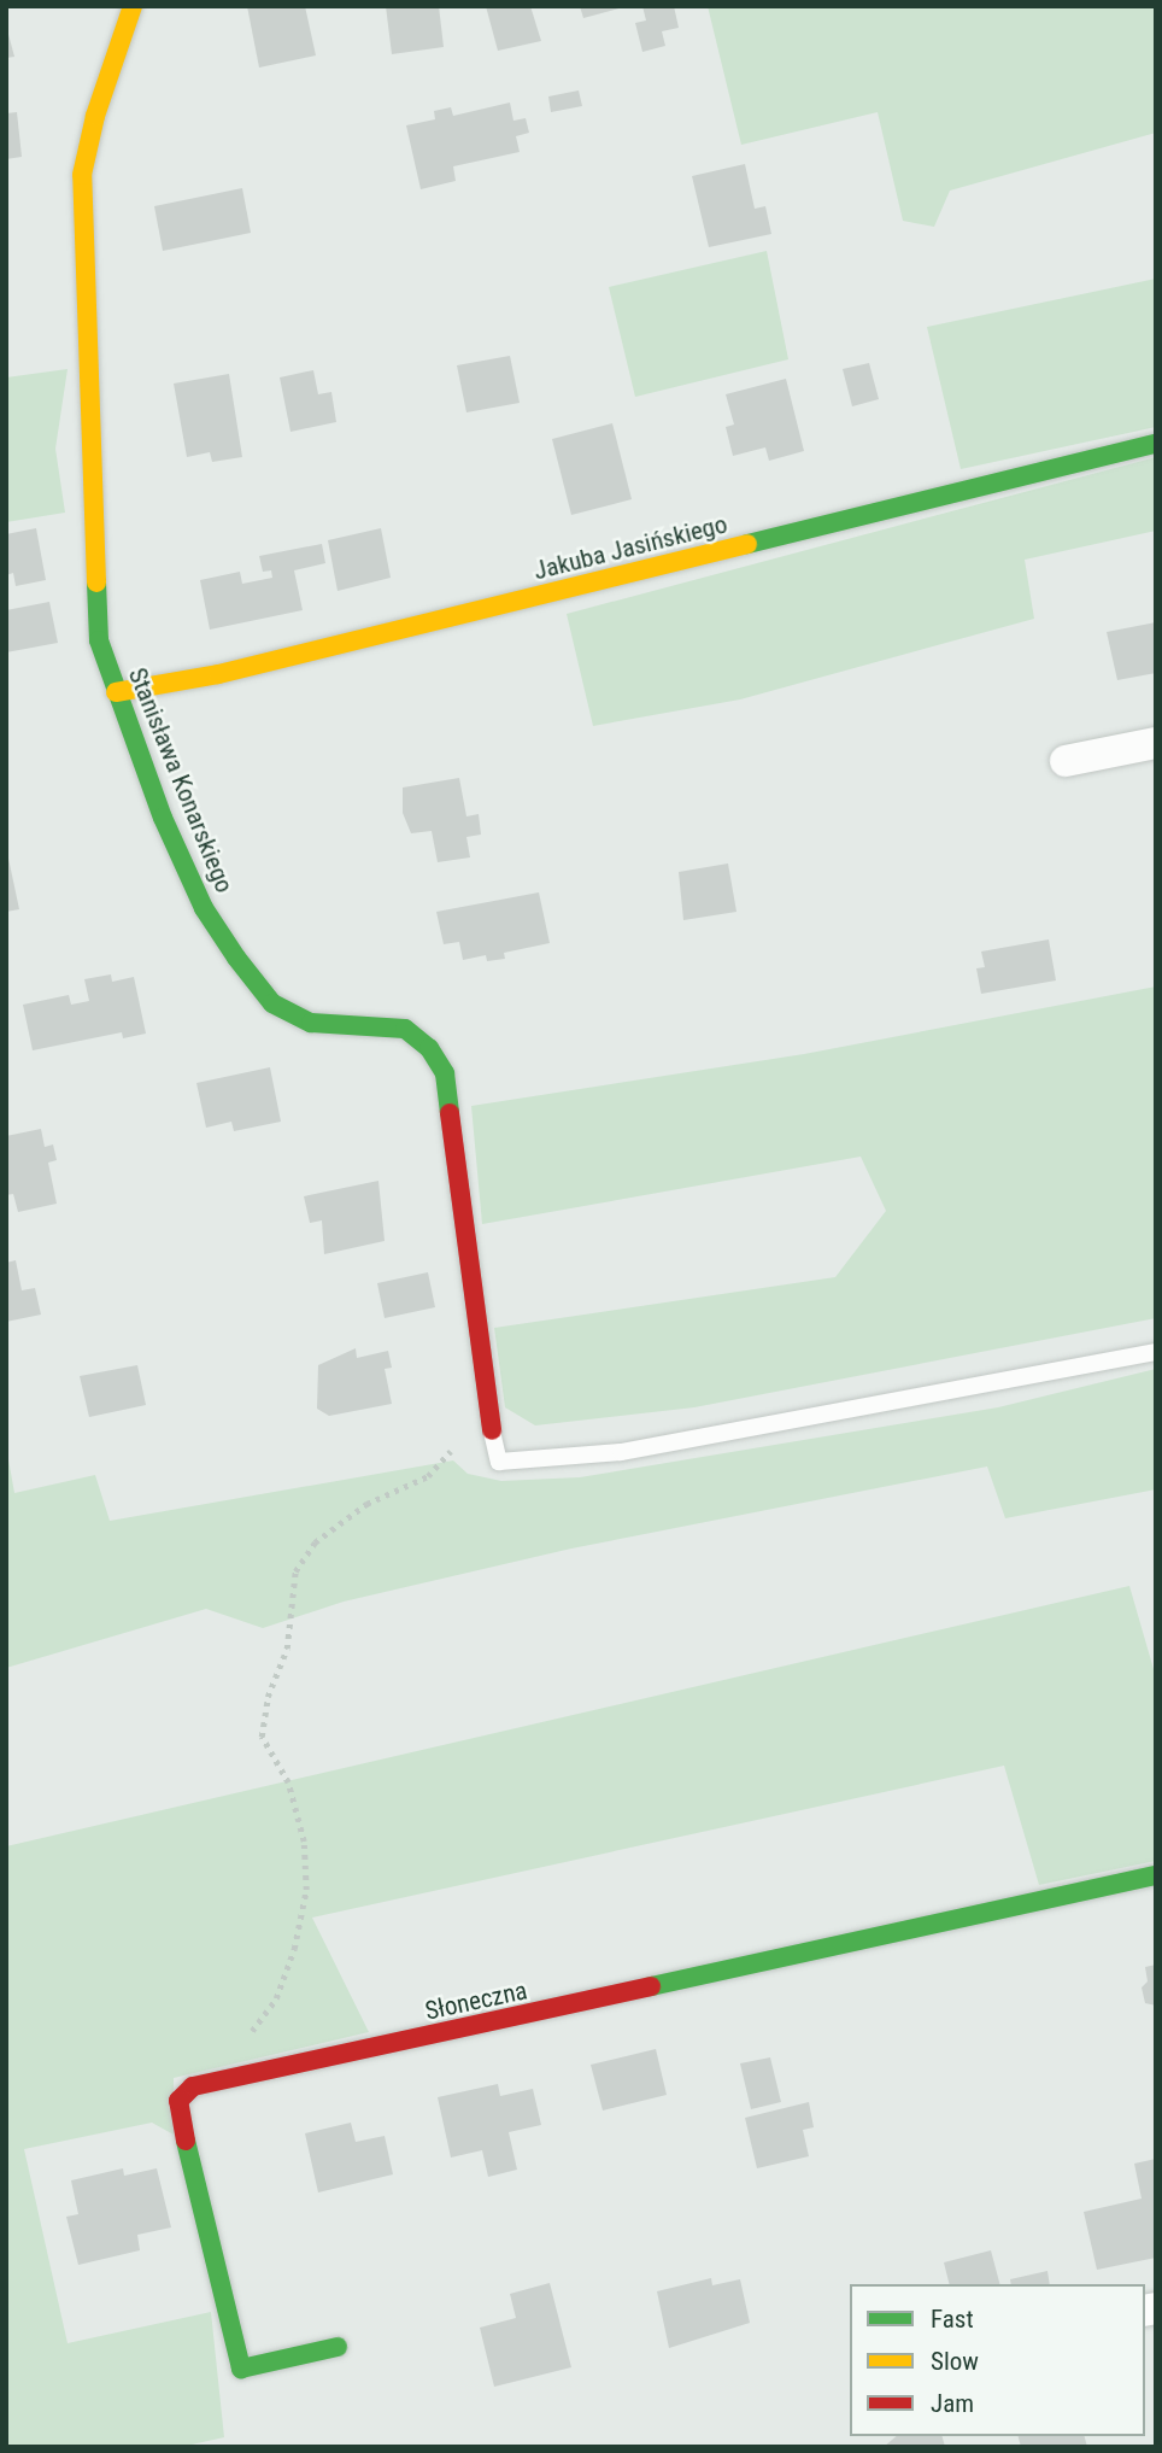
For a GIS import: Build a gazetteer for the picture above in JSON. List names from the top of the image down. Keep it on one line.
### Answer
{"streets":{"street":["Jakuba Jasińskiego","Stanisława Konarskiego","Słoneczna"]},"crossings":[["Jakuba Jasińskiego","Stanisława Konarskiego"]],"legend":["Fast","Slow","Jam"]}
